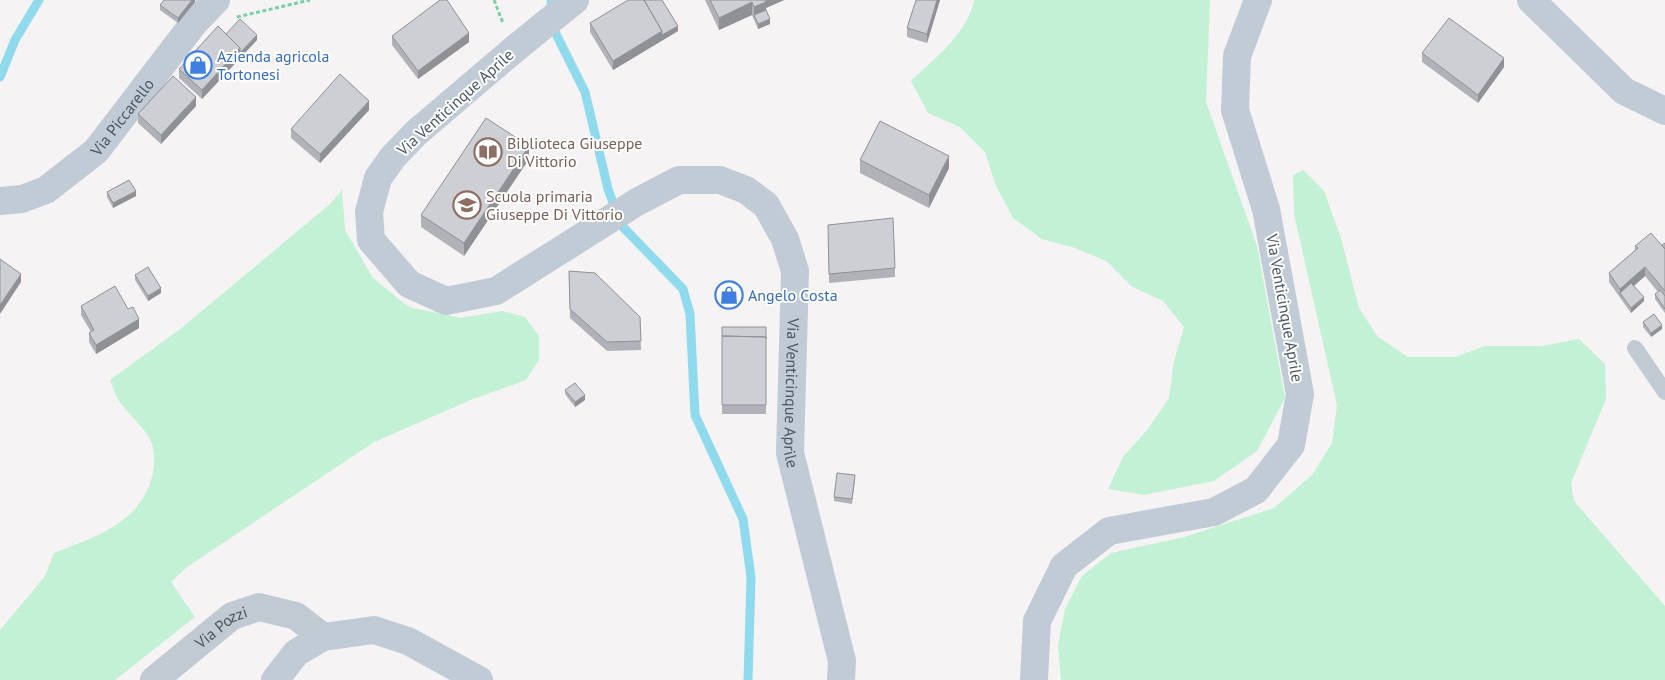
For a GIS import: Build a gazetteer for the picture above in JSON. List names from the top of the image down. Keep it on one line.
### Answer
{"streets":{"main road":["Via Venticinque Aprile","Via Piccarello"],"street":["Via Pozzi"]},"places":{"shop":["Azienda agricola Tortonesi","Angelo Costa"],"library":["Biblioteca Giuseppe Di Vittorio"],"school or university":["Scuola primaria Giuseppe Di Vittorio"]}}
